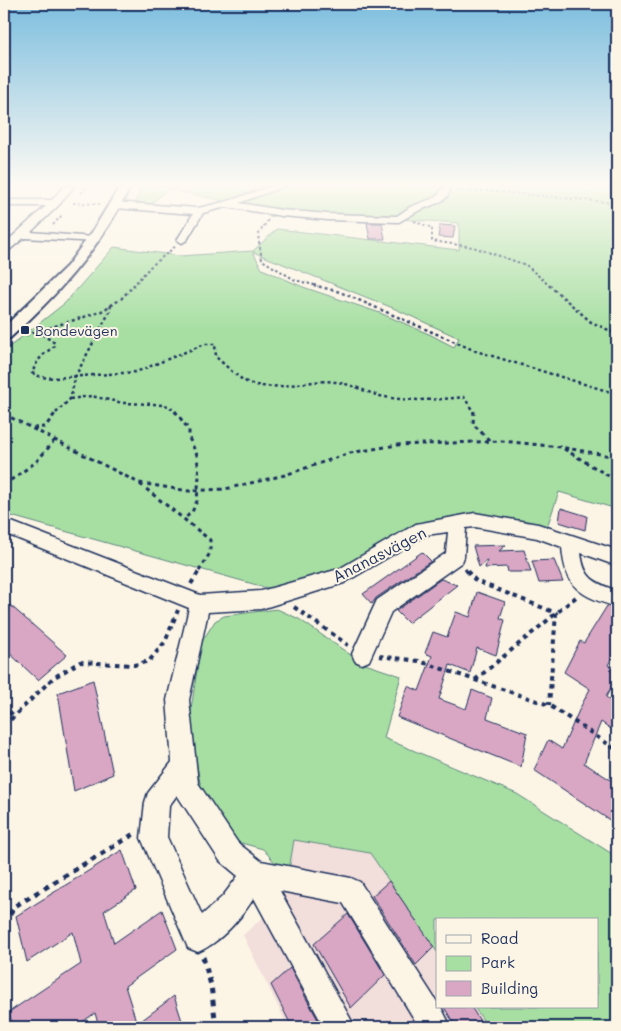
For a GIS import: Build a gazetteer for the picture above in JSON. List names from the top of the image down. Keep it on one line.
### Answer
{"streets":{"street":["Ananasvägen"]},"places":{"transit":["Bondevägen"]},"legend":["Road","Park","Building"]}
